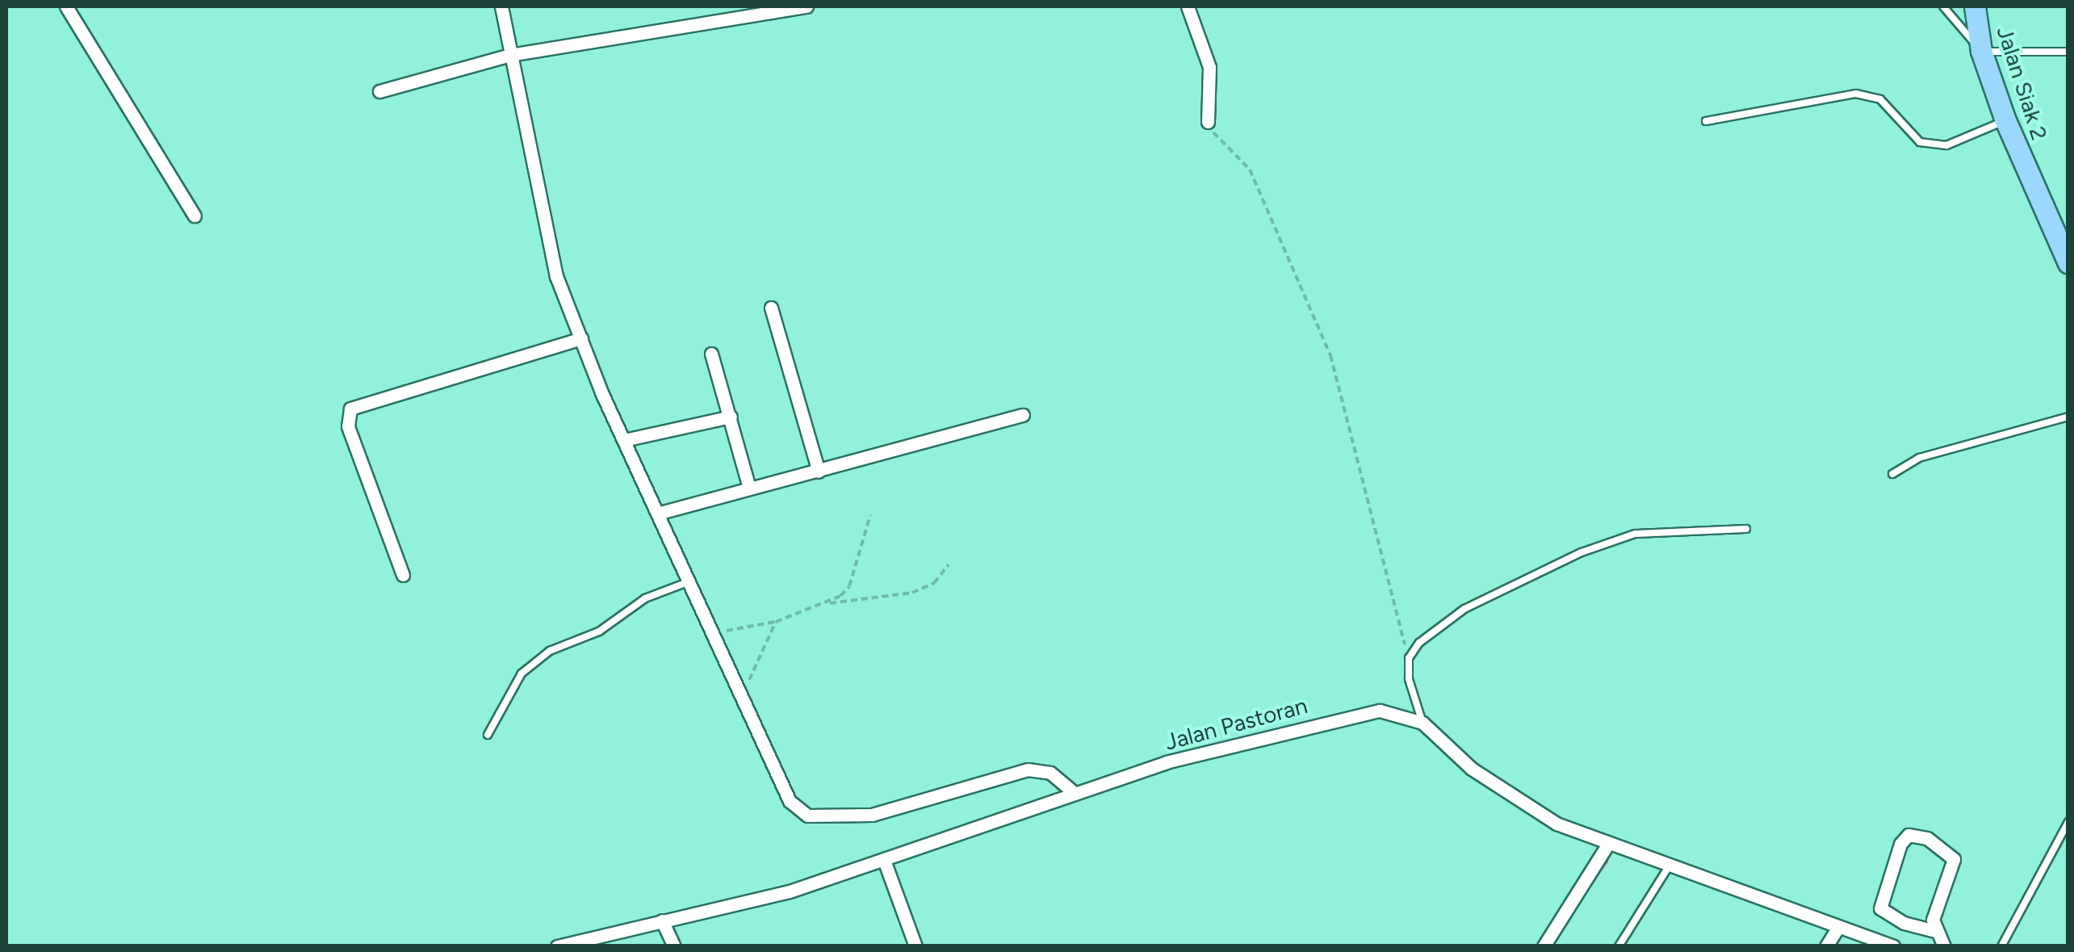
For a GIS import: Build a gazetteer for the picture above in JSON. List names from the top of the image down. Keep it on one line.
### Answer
{"streets":{"highway":["Jalan Siak 2"],"street":["Jalan Pastoran"]}}
